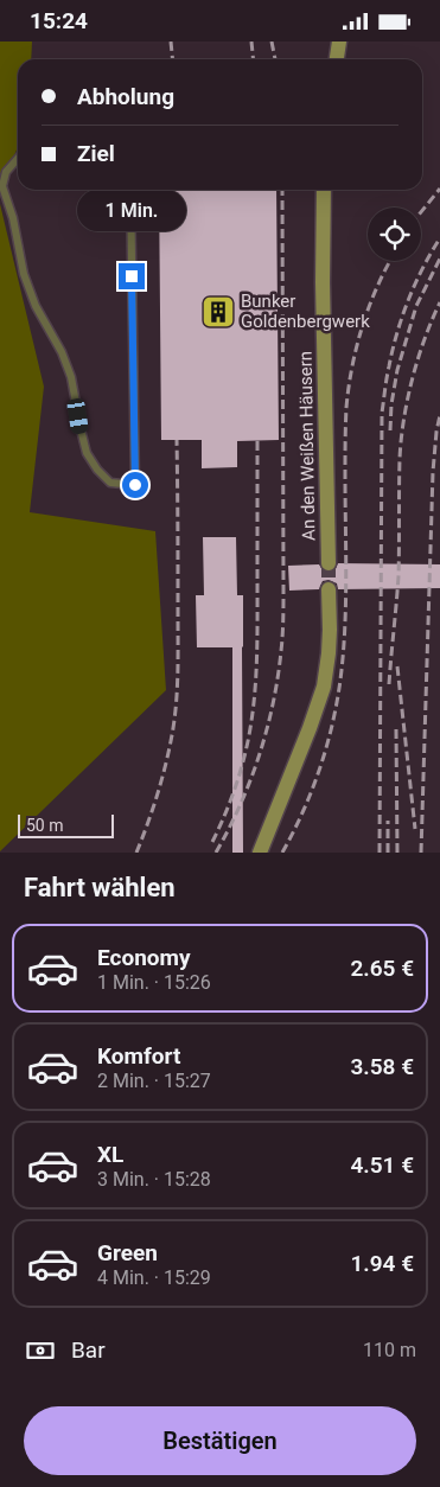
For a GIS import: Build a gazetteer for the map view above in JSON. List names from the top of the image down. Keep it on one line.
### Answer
{"streets":{"street":["An den Weißen Häusern"]},"places":{"building":["Bunker Goldenbergwerk"]},"scale_bar":"50 m","page":{"status":"15:24","banner":["Abholung","Ziel"],"bubble":"1 Min.","scale":"50 m","heading":"Fahrt wählen","list":[{"name":"Economy","note":"1 Min. · 15:26","value":"2.65 €"},{"name":"Komfort","note":"2 Min. · 15:27","value":"3.58 €"},{"name":"XL","note":"3 Min. · 15:28","value":"4.51 €"},{"name":"Green","note":"4 Min. · 15:29","value":"1.94 €"}],"pay":["Bar","110 m"],"buttons":"Bestätigen"}}
